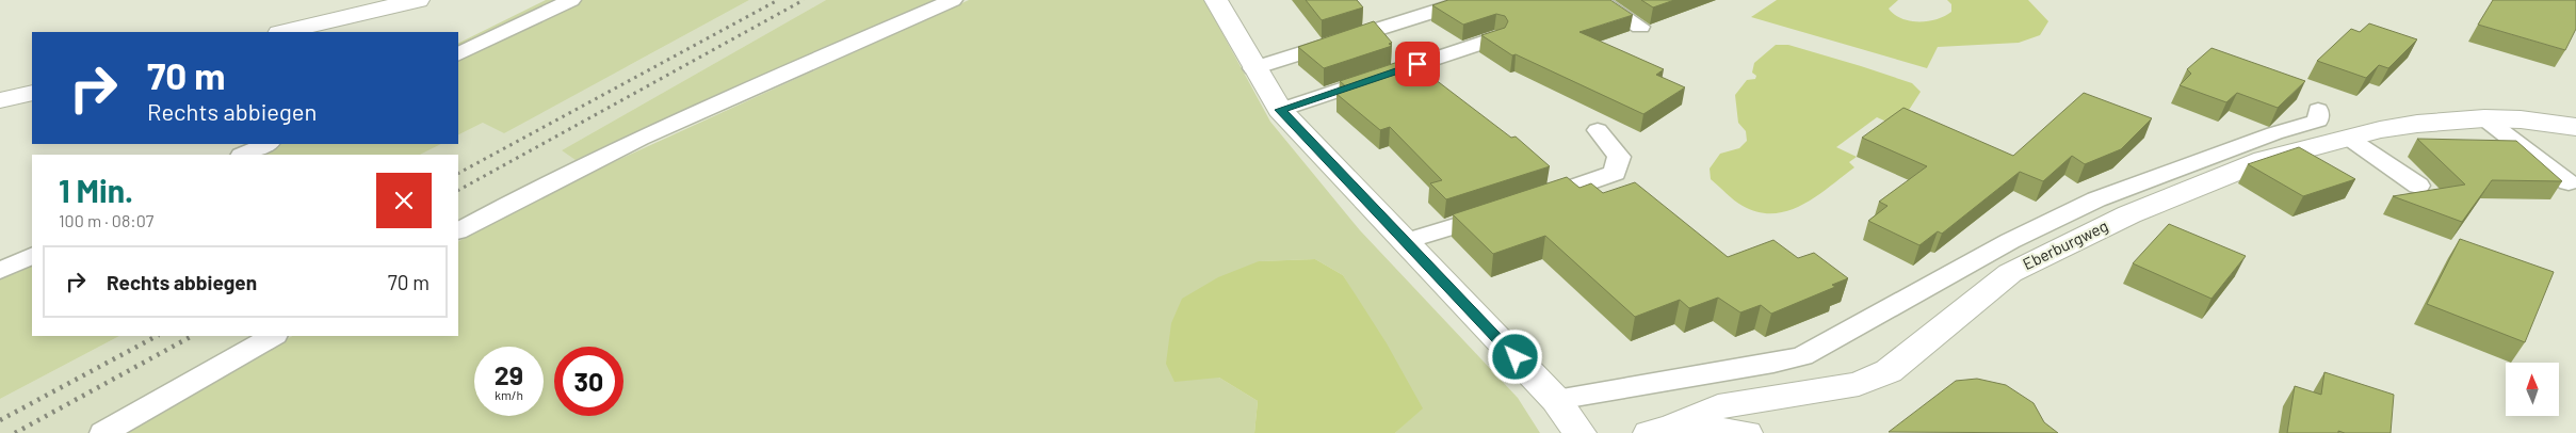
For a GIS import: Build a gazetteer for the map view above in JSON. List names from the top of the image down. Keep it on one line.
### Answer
{"streets":{"street":["Eberburgweg"]},"north":"top","page":{"turn":["70 m","Rechts abbiegen"],"heading":["1 Min.","100 m · 08:07"],"list":[{"name":"Rechts abbiegen","value":"70 m"}],"speed":"29 km/h","limit":"30"}}
